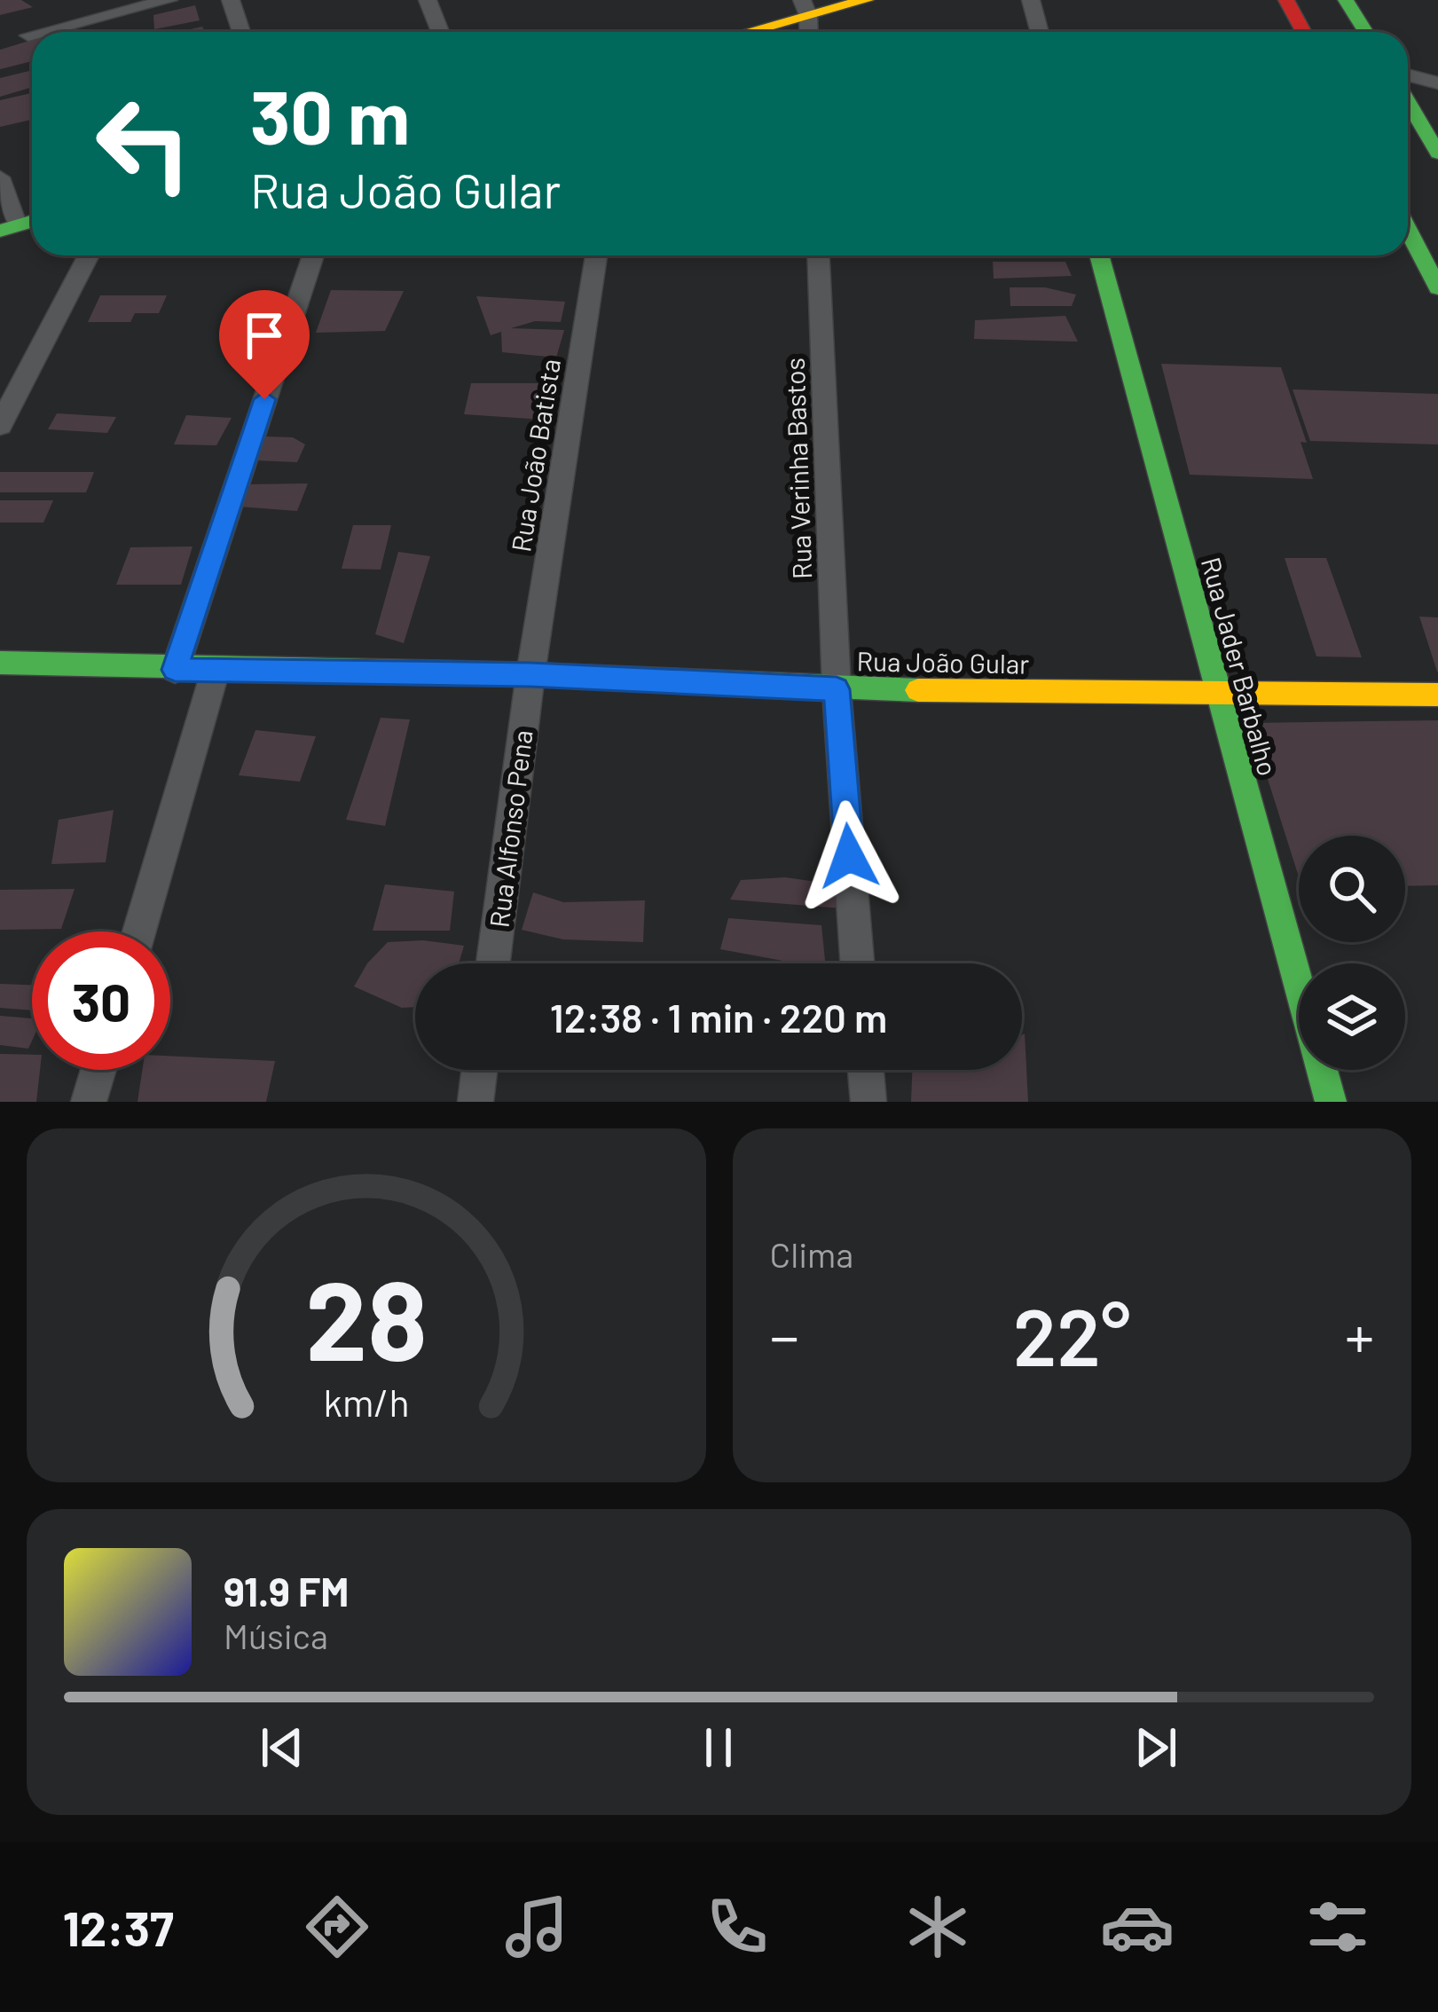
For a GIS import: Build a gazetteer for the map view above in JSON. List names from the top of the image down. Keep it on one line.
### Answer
{"streets":{"street":["Rua João Batista","Rua Verinha Bastos","Rua João Gular","Rua Jader Barbalho","Rua Alfonso Pena"]},"crossings":[["Rua João Batista","Rua João Gular"],["Rua João Batista","Rua Alfonso Pena"],["Rua Verinha Bastos","Rua João Gular"],["Rua João Gular","Rua Jader Barbalho"],["Rua João Gular","Rua Alfonso Pena"]],"page":{"turn":["30 m","Rua João Gular"],"limit":"30","trip":"12:38 · 1 min · 220 m","tile":"Clima","heat":["−","22°","+"],"song":["91.9 FM","Música"],"tabs":"12:37","gauge":["28","km/h"]}}
